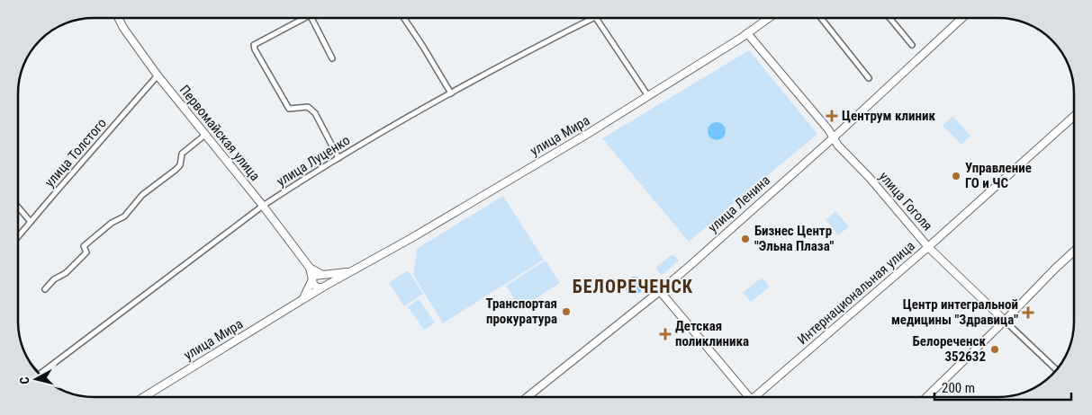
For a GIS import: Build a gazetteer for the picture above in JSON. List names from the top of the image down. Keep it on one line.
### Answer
{"streets":{"street":["Первомайская улица","улица Мира","улица Толстого","улица Луценко","улица Гоголя","улица Ленина","Интернациональная улица"]},"crossings":[["Первомайская улица","улица Мира"],["Первомайская улица","улица Толстого"],["Первомайская улица","улица Луценко"],["улица Мира","улица Гоголя"],["улица Гоголя","улица Ленина"],["улица Гоголя","Интернациональная улица"]],"districts":["БЕЛОРЕЧЕНСК"],"places":{"health":["Центрум клиник","Центр интегральной медицины \"Здравица\"","Детская поликлиника"],"other":["Управление ГО и ЧС","Бизнес Центр \"Эльна Плаза\"","Транспортая прокуратура","Белореченск 352632"]},"scale_bar":"200 m","north":"left"}
